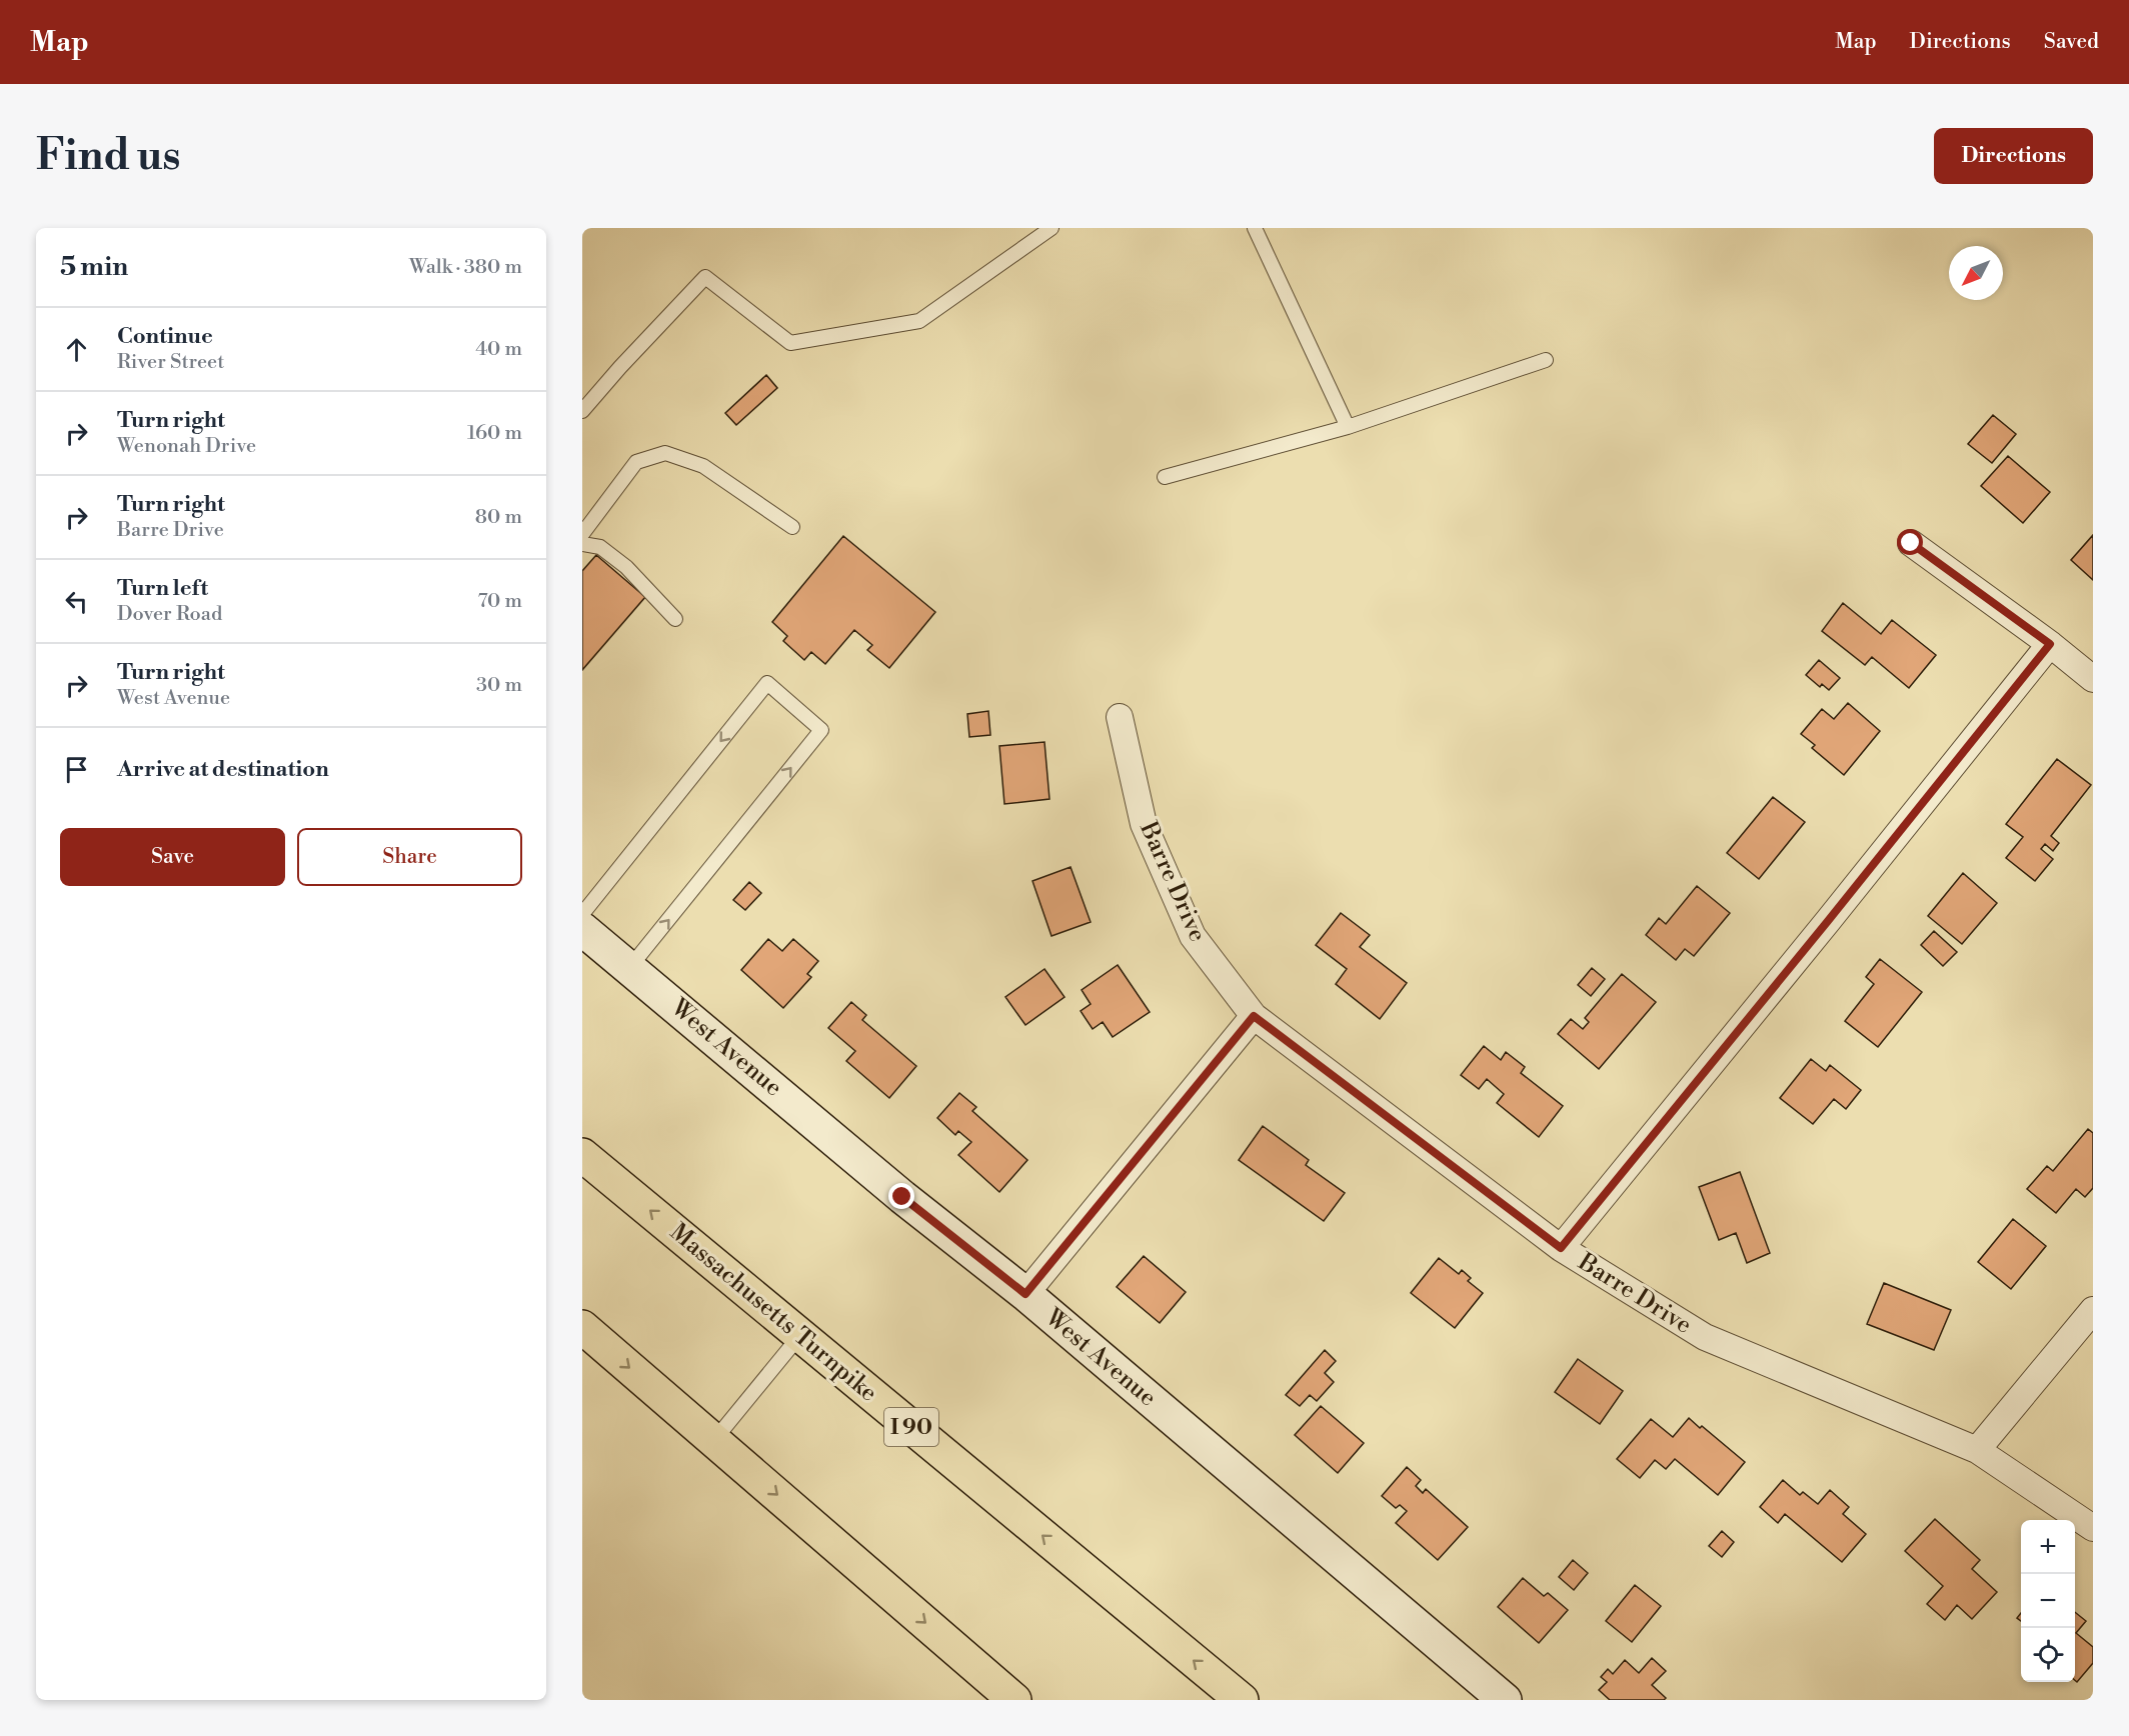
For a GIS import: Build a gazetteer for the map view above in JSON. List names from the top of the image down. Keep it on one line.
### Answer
{"streets":{"highway":["Massachusetts Turnpike","I 90"],"main road":["West Avenue"],"street":["Barre Drive"]},"north":"bottom left","page":{"header":"Map","nav":["Map","Directions","Saved"],"buttons":["Directions",["Save","Share"]],"title":"Find us","heading":["5 min","Walk · 380 m"],"list":[["Continue","River Street","40 m"],["Turn right","Wenonah Drive","160 m"],["Turn right","Barre Drive","80 m"],["Turn left","Dover Road","70 m"],["Turn right","West Avenue","30 m"],"Arrive at destination"],"map_buttons":["+","−"]}}
